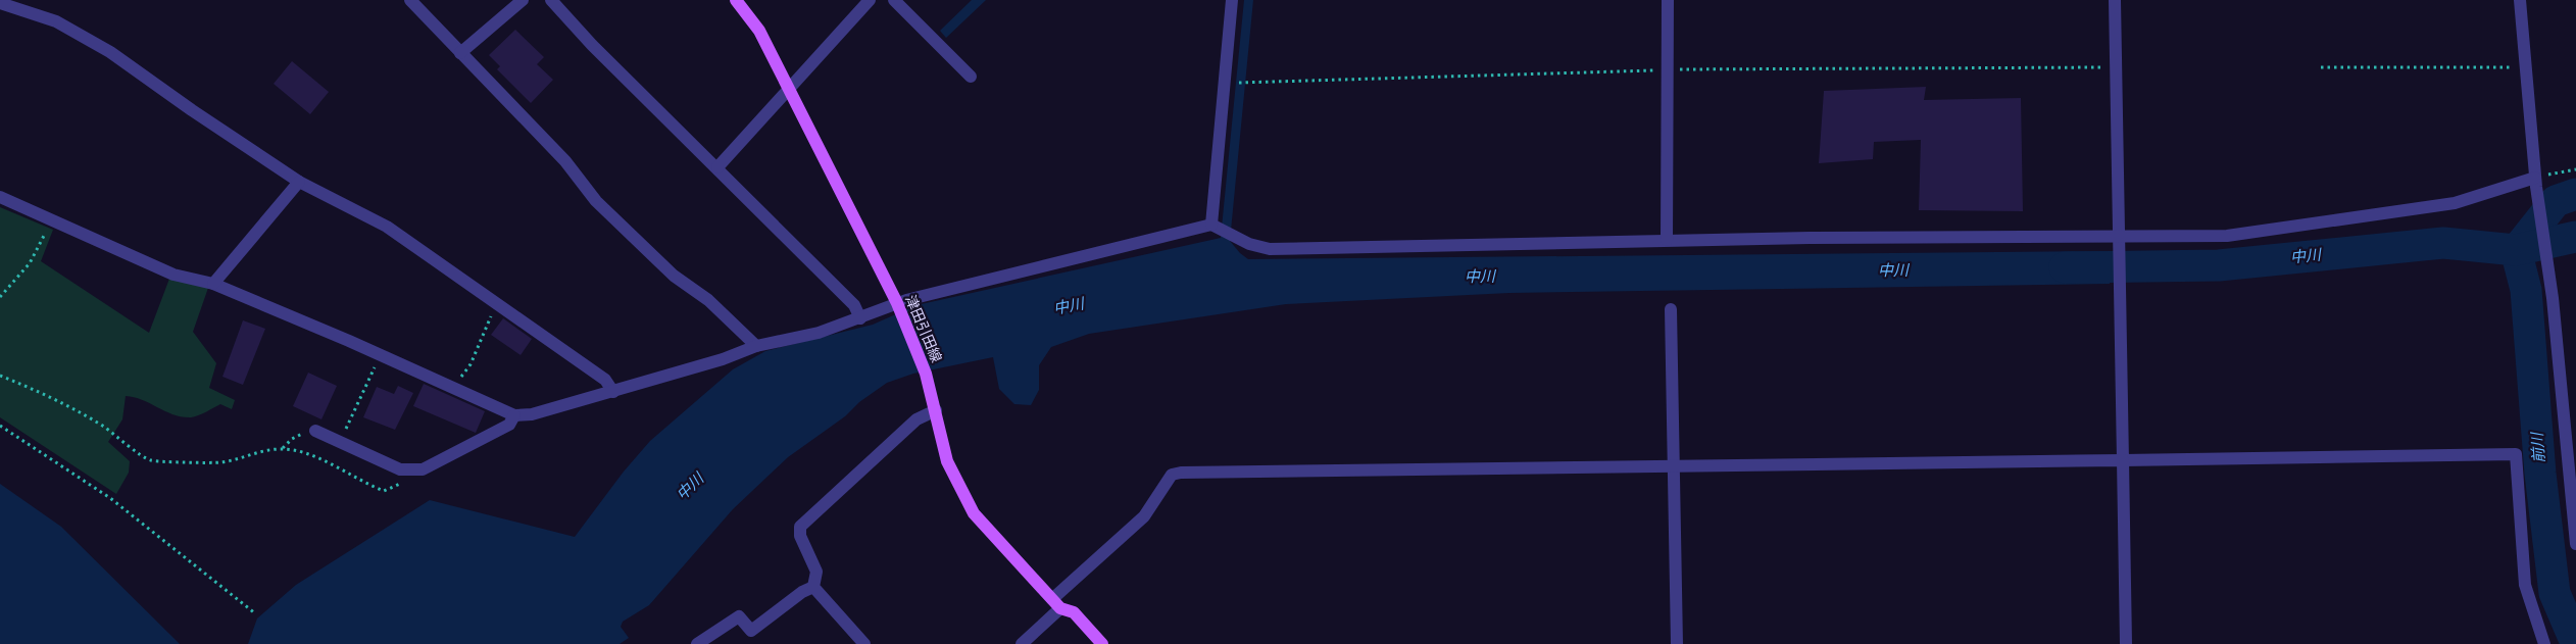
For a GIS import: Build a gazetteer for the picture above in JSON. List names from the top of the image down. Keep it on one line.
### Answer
{"streets":{"main road":["津田引田線"]},"water":["中川","前川"]}
